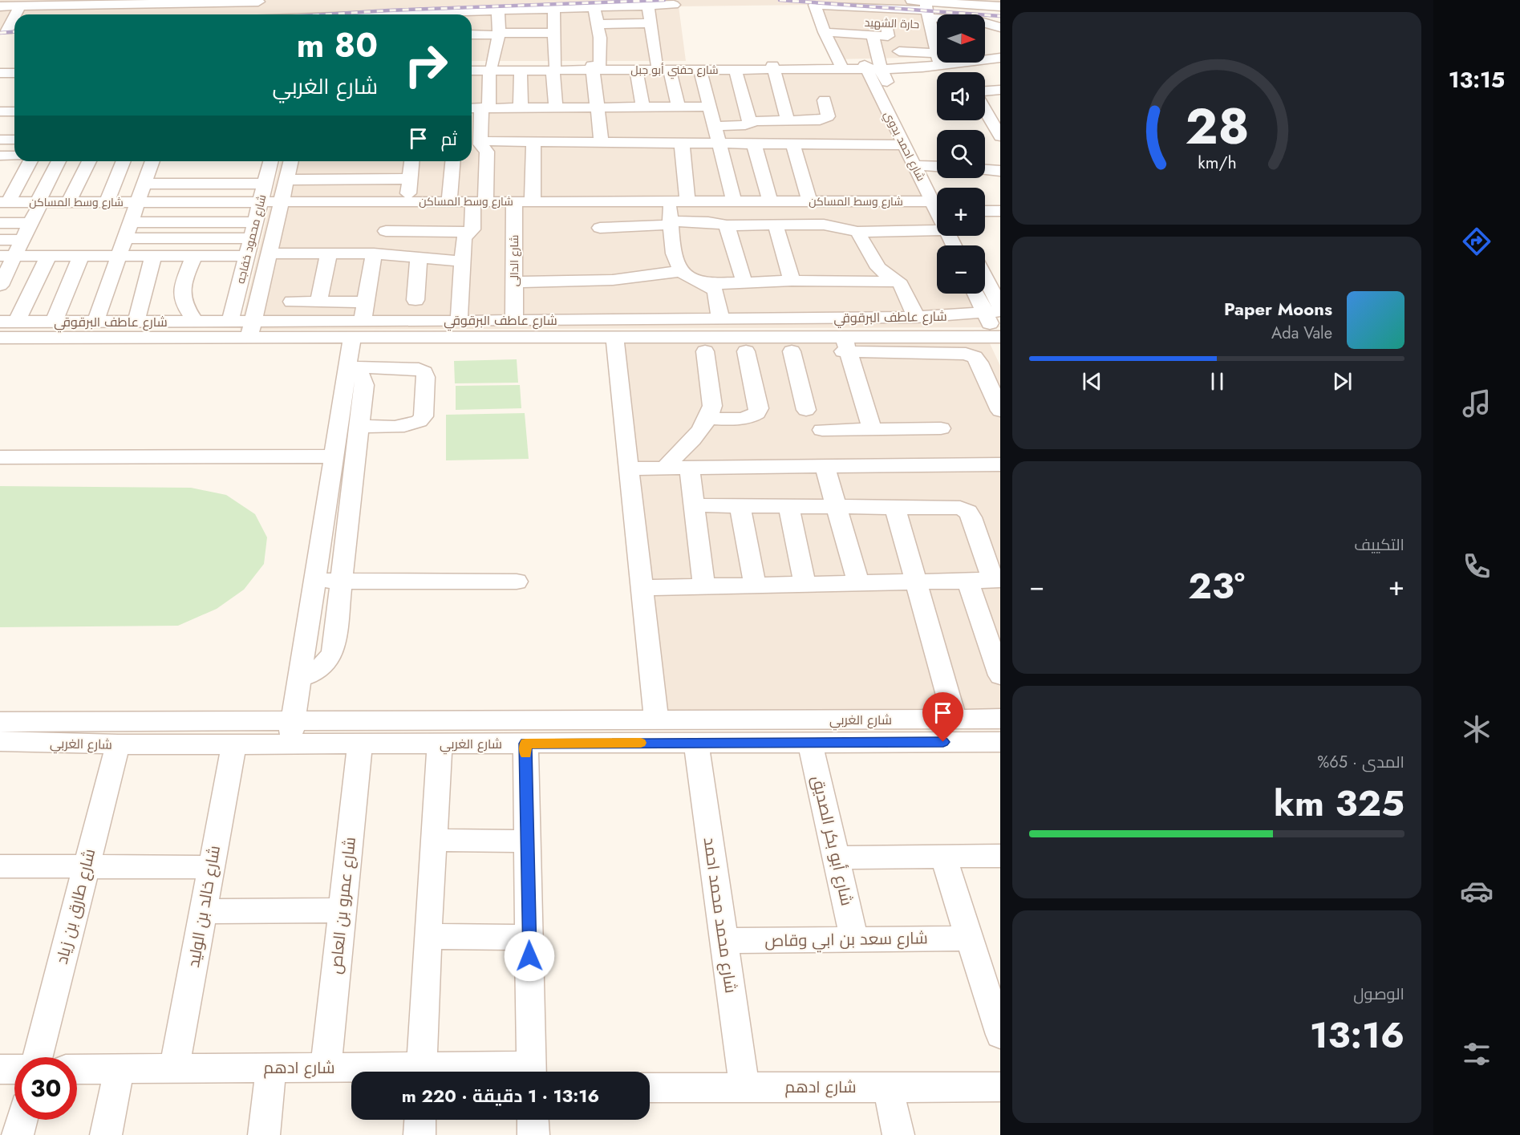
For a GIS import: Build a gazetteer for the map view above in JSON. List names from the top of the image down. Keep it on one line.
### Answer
{"streets":{"street":["حارة الشهيد","شارع حفني أبو جبل","شارع احمد بدوي","شارع وسط المساكن","شارع محمود خفاجه","شارع الدالى","شارع عاطف البرقوقي","شارع الغربي","شارع أبو بكر الصديق","شارع عمرو بن العاص","شارع طارق بن زياد","شارع خالد بن الوليد","شارع محمد محمد احمد","شارع سعد بن ابي وقاص","شارع ادهم"]},"crossings":[["شارع حفني أبو جبل","شارع احمد بدوي"],["شارع احمد بدوي","شارع وسط المساكن"],["شارع وسط المساكن","شارع محمود خفاجه"],["شارع وسط المساكن","شارع الدالى"],["شارع محمود خفاجه","شارع عاطف البرقوقي"],["شارع الدالى","شارع عاطف البرقوقي"],["شارع الغربي","شارع أبو بكر الصديق"],["شارع الغربي","شارع عمرو بن العاص"],["شارع الغربي","شارع طارق بن زياد"],["شارع الغربي","شارع خالد بن الوليد"],["شارع الغربي","شارع محمد محمد احمد"],["شارع أبو بكر الصديق","شارع سعد بن ابي وقاص"],["شارع عمرو بن العاص","شارع ادهم"],["شارع خالد بن الوليد","شارع ادهم"],["شارع محمد محمد احمد","شارع سعد بن ابي وقاص"],["شارع محمد محمد احمد","شارع ادهم"]],"north":"right","page":{"tabs":"13:15","map_buttons":["+","−"],"turn":["80 m","شارع الغربي"],"then":"ثم","song":["Paper Moons","Ada Vale"],"tile":["التكييف",["المدى · 65%","325 km"],["الوصول","13:16"]],"heat":["−","23°","+"],"limit":"30","trip":"13:16 · 1 دقيقة · 220 m","gauge":["28","km/h"]}}
